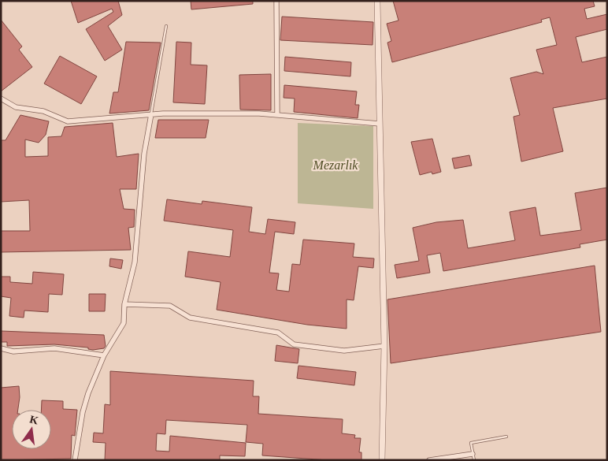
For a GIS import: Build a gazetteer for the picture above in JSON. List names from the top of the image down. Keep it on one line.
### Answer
{"parks":["Mezarlık"],"north":"top"}
